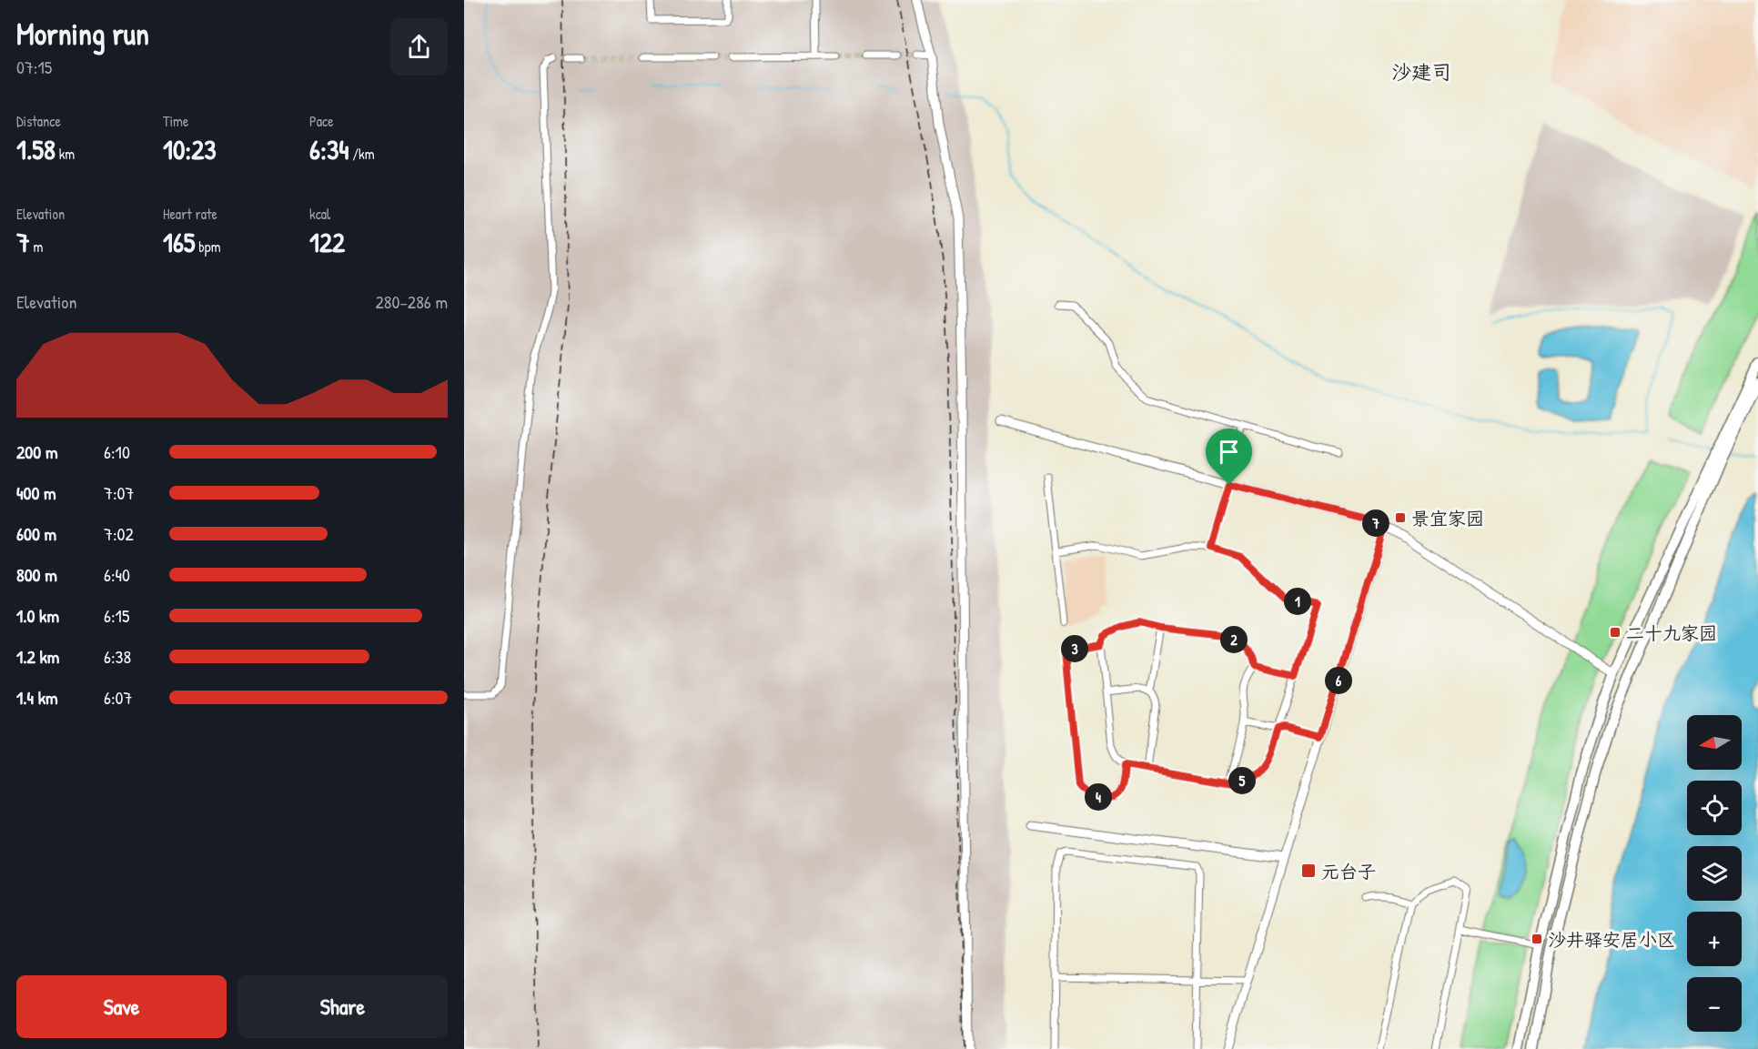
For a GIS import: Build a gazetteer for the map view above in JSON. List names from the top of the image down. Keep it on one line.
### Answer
{"districts":["沙建司"],"places":{"transit":["景宜家园","二十九家园","元台子","沙井驿安居小区"]},"north":"left","page":{"heading":["Morning run","07:15"],"stats":[["Distance","1.58 km"],["Time","10:23"],["Pace","6:34 /km"],["Elevation","7 m"],["Heart rate","165 bpm"],["kcal","122"]],"chart":["Elevation","280–286 m"],"list":[{"name":"200 m","note":"6:10"},{"name":"400 m","note":"7:07"},{"name":"600 m","note":"7:02"},{"name":"800 m","note":"6:40"},{"name":"1.0 km","note":"6:15"},{"name":"1.2 km","note":"6:38"},{"name":"1.4 km","note":"6:07"}],"pins":["7","1","2","3","6","5","4"],"map_buttons":["+","−"],"buttons":["Save","Share"]}}
